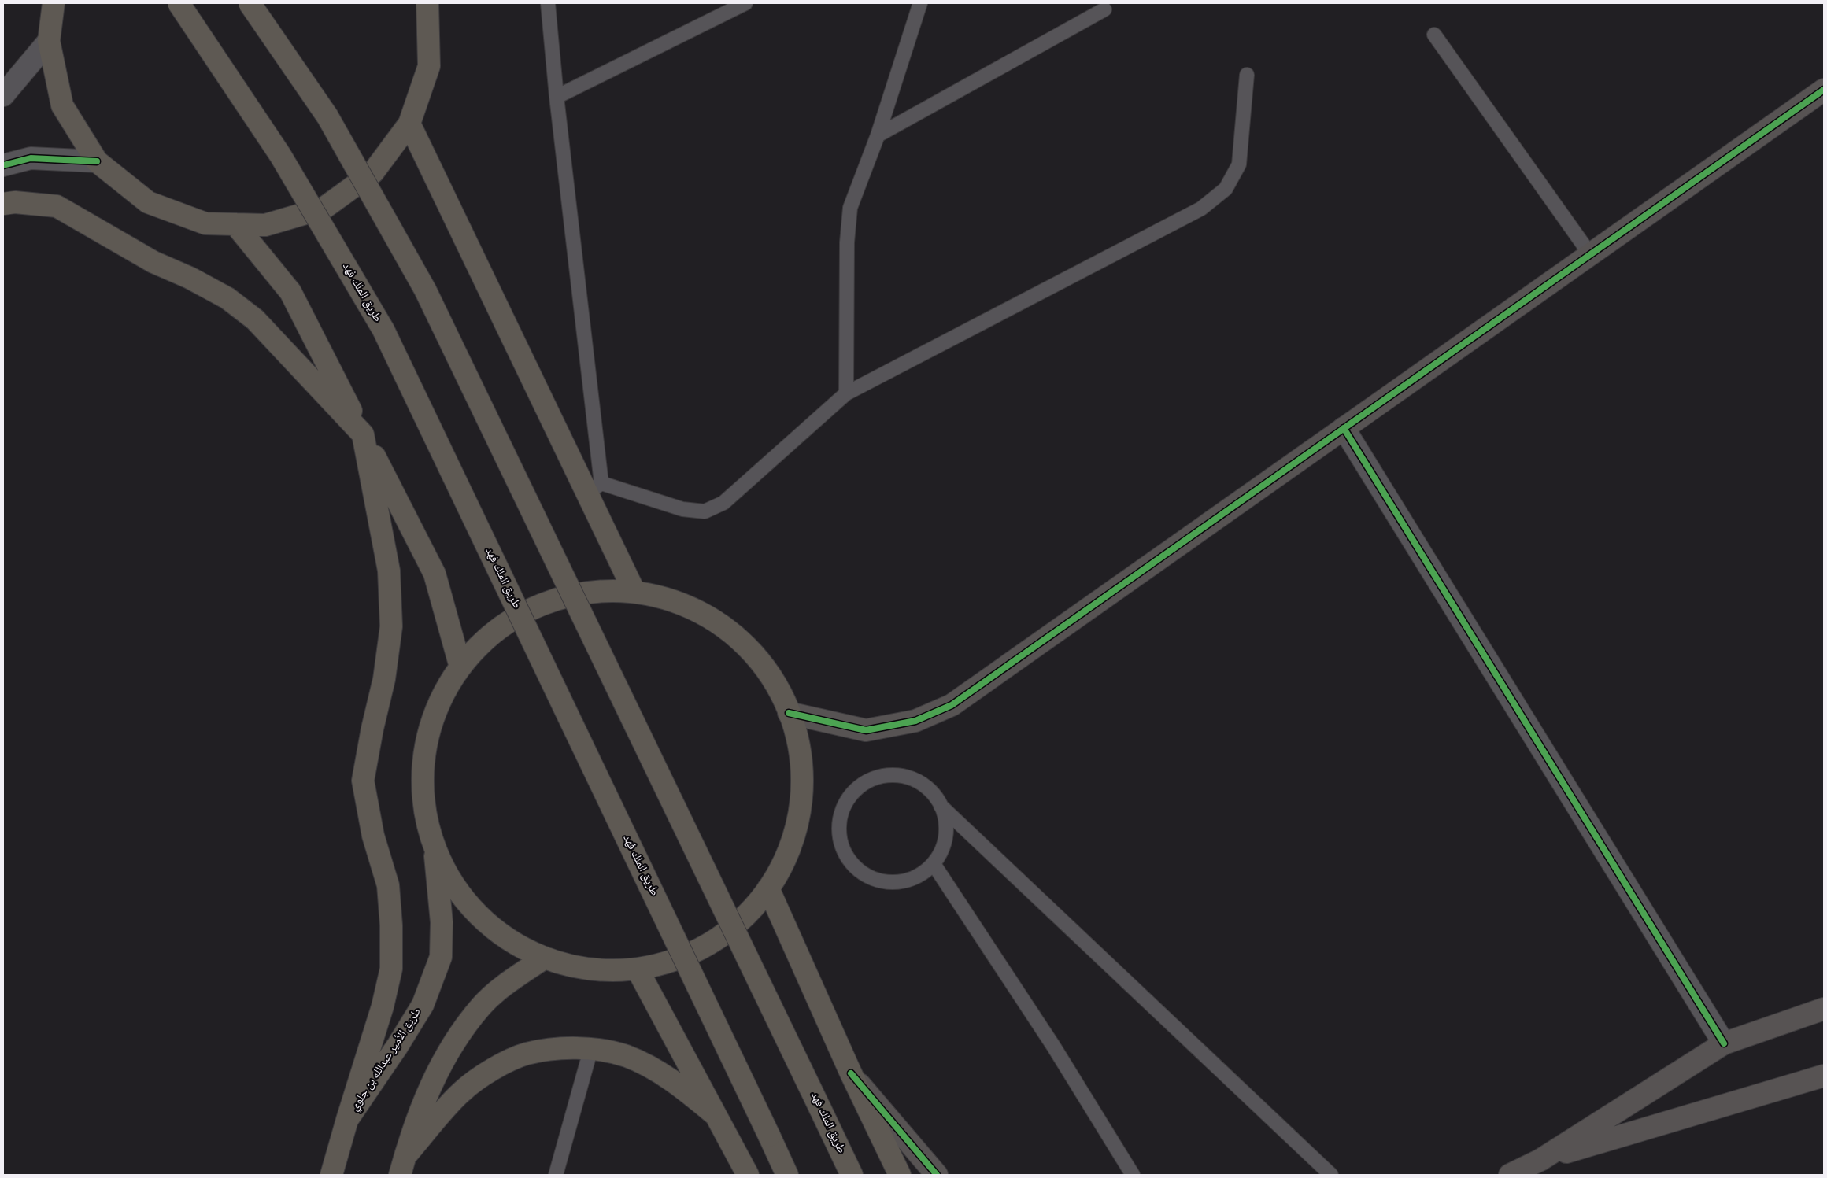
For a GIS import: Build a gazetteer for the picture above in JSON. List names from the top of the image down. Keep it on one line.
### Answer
{"streets":{"main road":["طريق الملك فهد","طريق الأمير عبدالله بن جلوي"]}}
